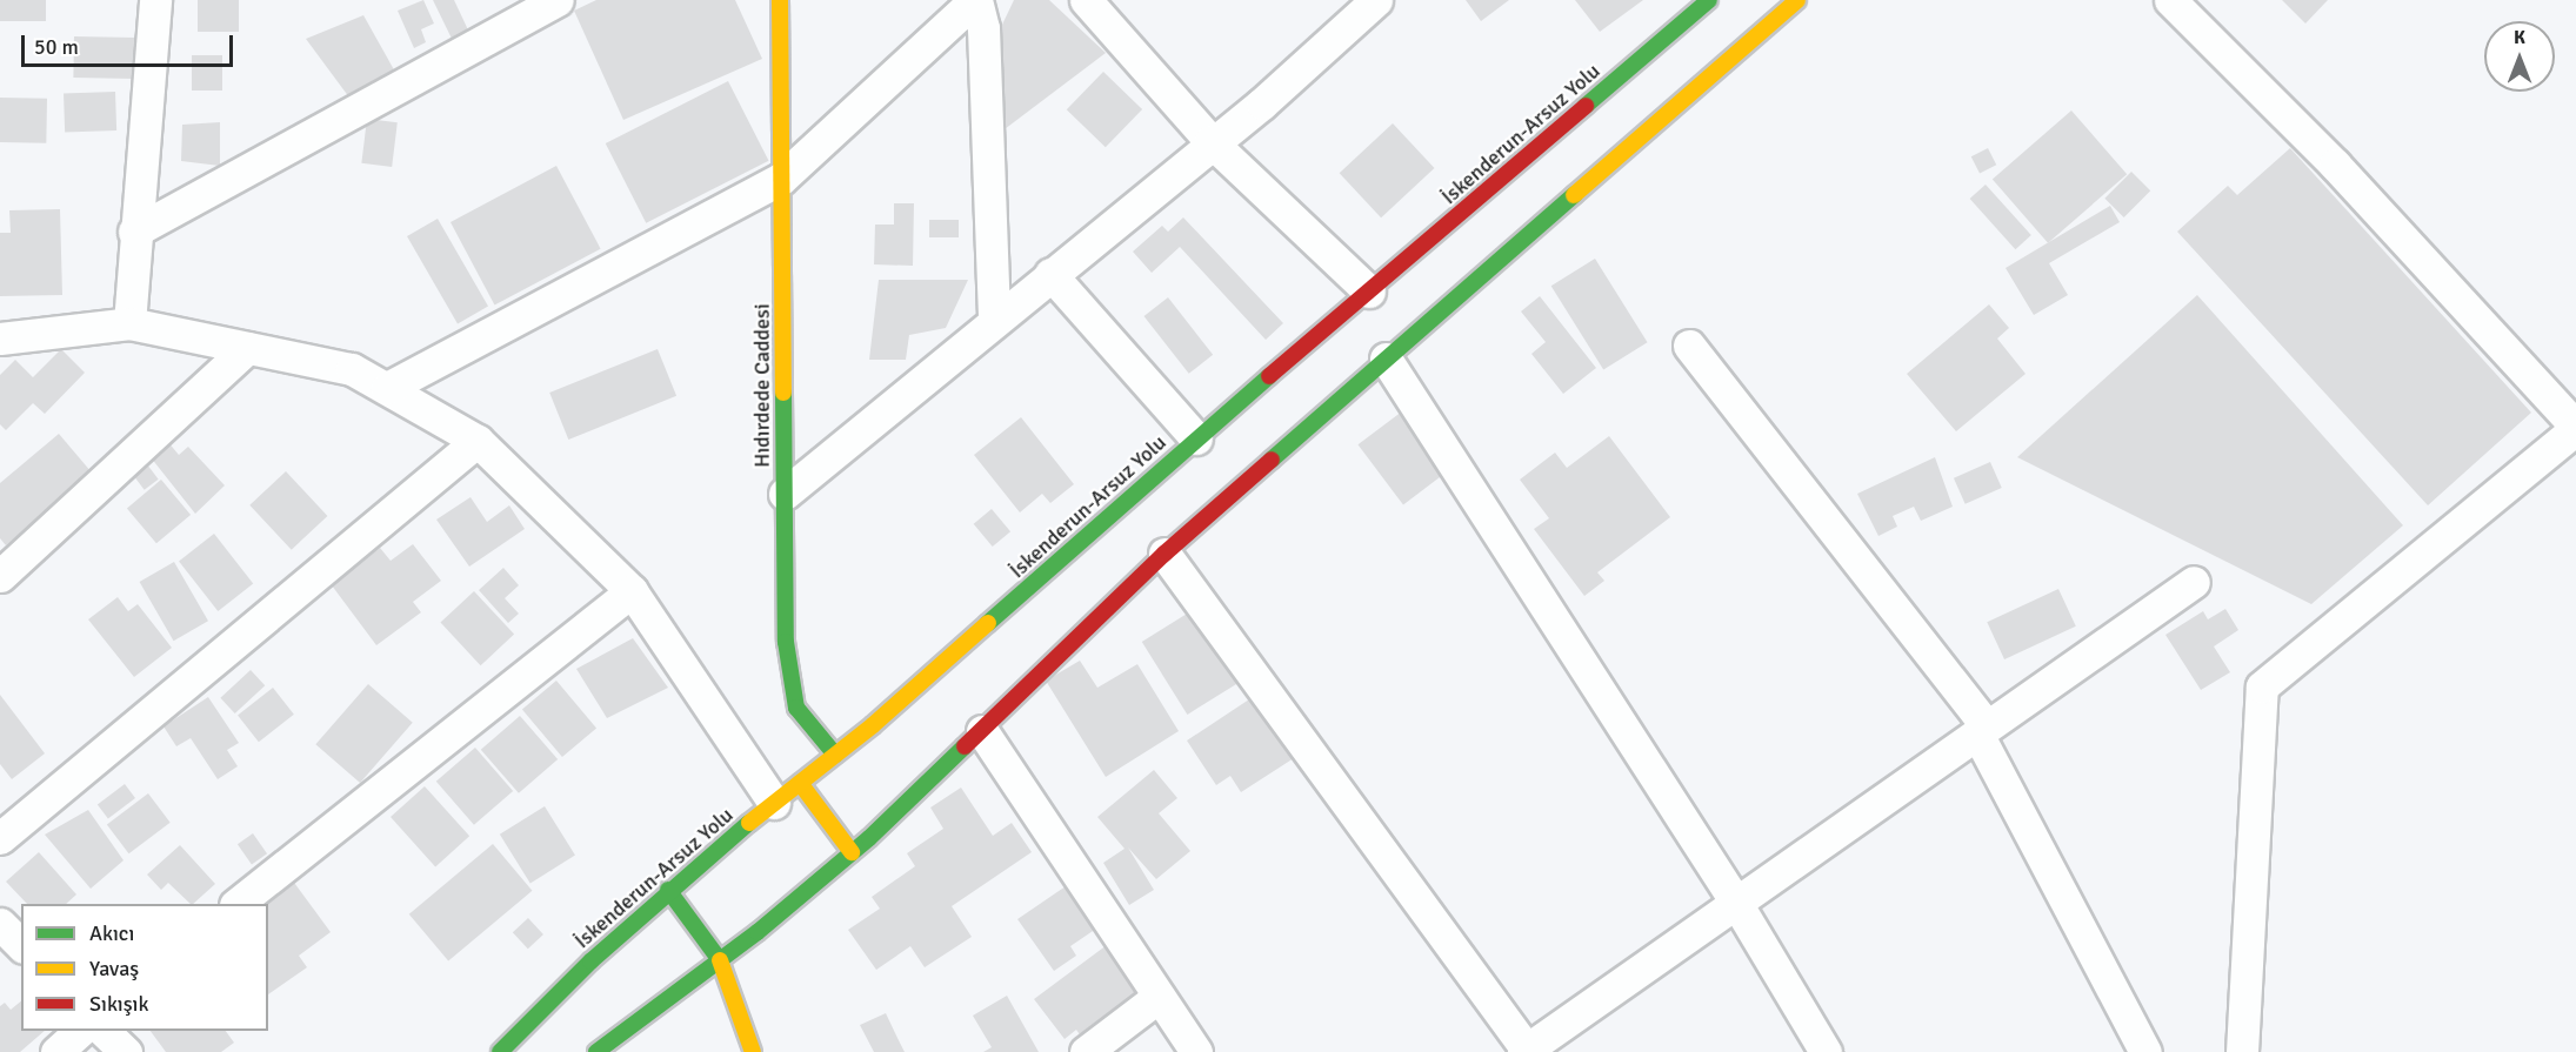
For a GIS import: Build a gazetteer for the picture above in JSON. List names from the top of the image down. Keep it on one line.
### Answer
{"streets":{"main road":["İskenderun-Arsuz Yolu","Hıdırdede Caddesi"]},"crossings":[["İskenderun-Arsuz Yolu","Hıdırdede Caddesi"]],"legend":["Akıcı","Yavaş","Sıkışık"],"scale_bar":"50 m","north":"top"}
